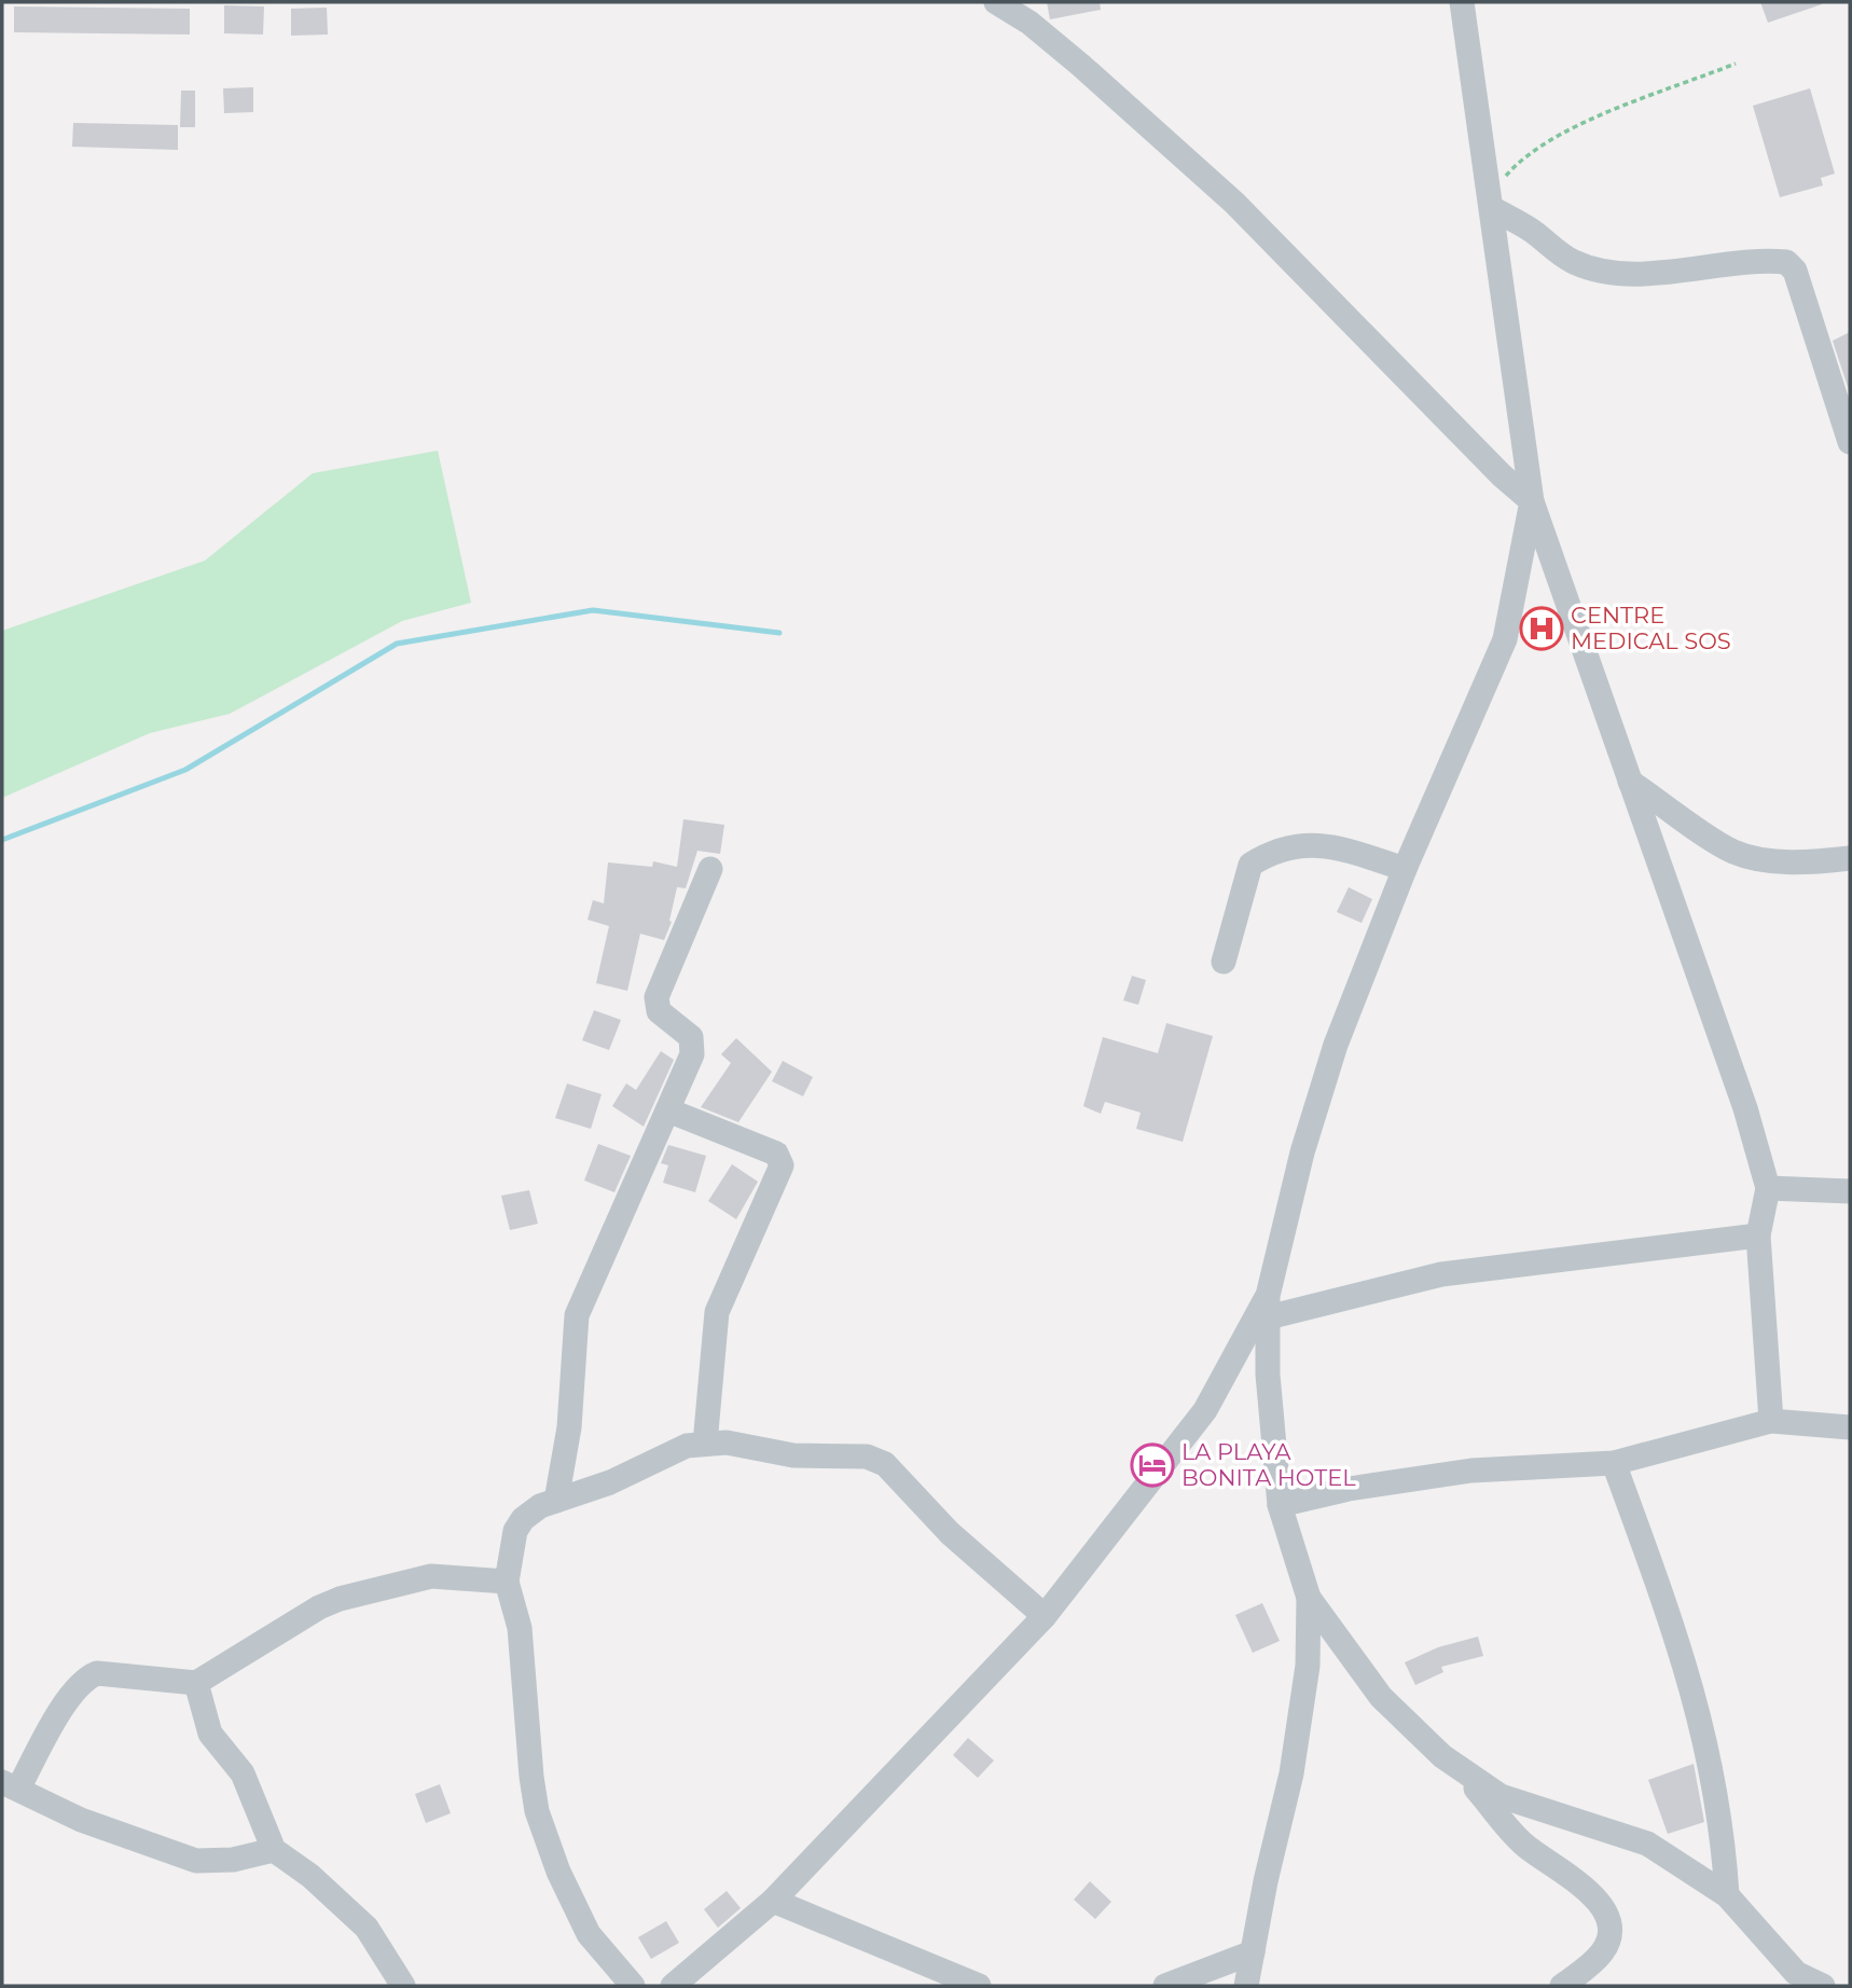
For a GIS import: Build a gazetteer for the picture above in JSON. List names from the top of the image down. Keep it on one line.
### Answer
{"places":{"hospital":["CENTRE MEDICAL SOS"],"hotel":["LA PLAYA BONITA HOTEL"]}}
